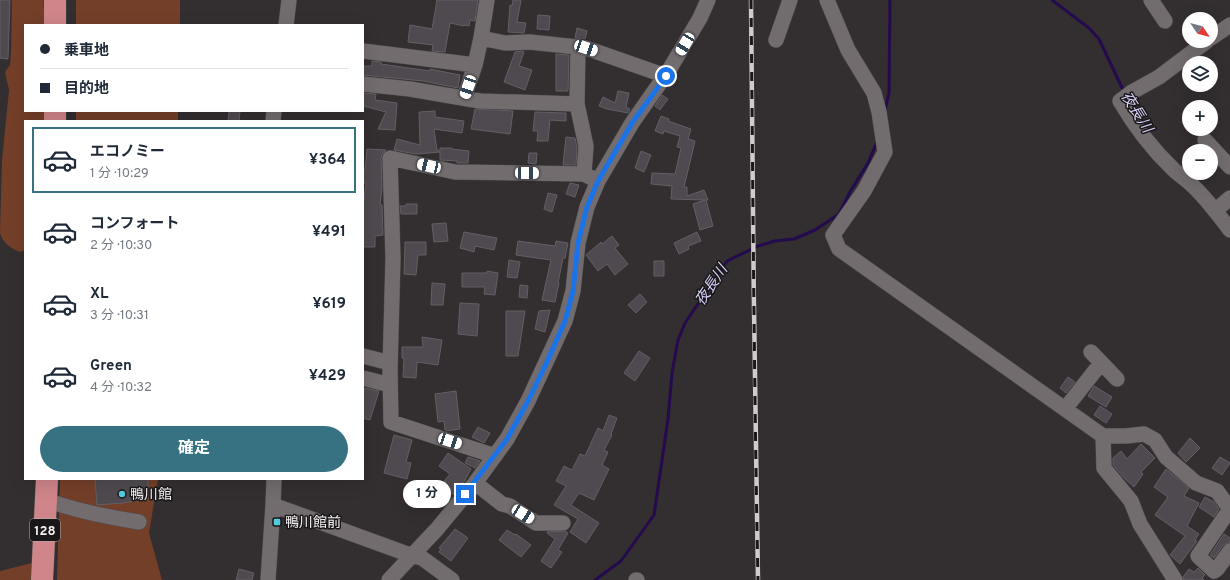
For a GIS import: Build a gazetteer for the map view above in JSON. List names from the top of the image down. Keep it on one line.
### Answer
{"streets":{"highway":["128"]},"water":["夜長川"],"places":{"other":["鴨川館"],"transit":["鴨川館前"]},"north":"bottom right","page":{"map_buttons":["+","−"],"banner":["乗車地","目的地"],"list":[{"name":"エコノミー","note":"1 分 · 10:29","value":"¥364"},{"name":"コンフォート","note":"2 分 · 10:30","value":"¥491"},{"name":"XL","note":"3 分 · 10:31","value":"¥619"},{"name":"Green","note":"4 分 · 10:32","value":"¥429"}],"buttons":"確定","bubble":"1 分"}}
